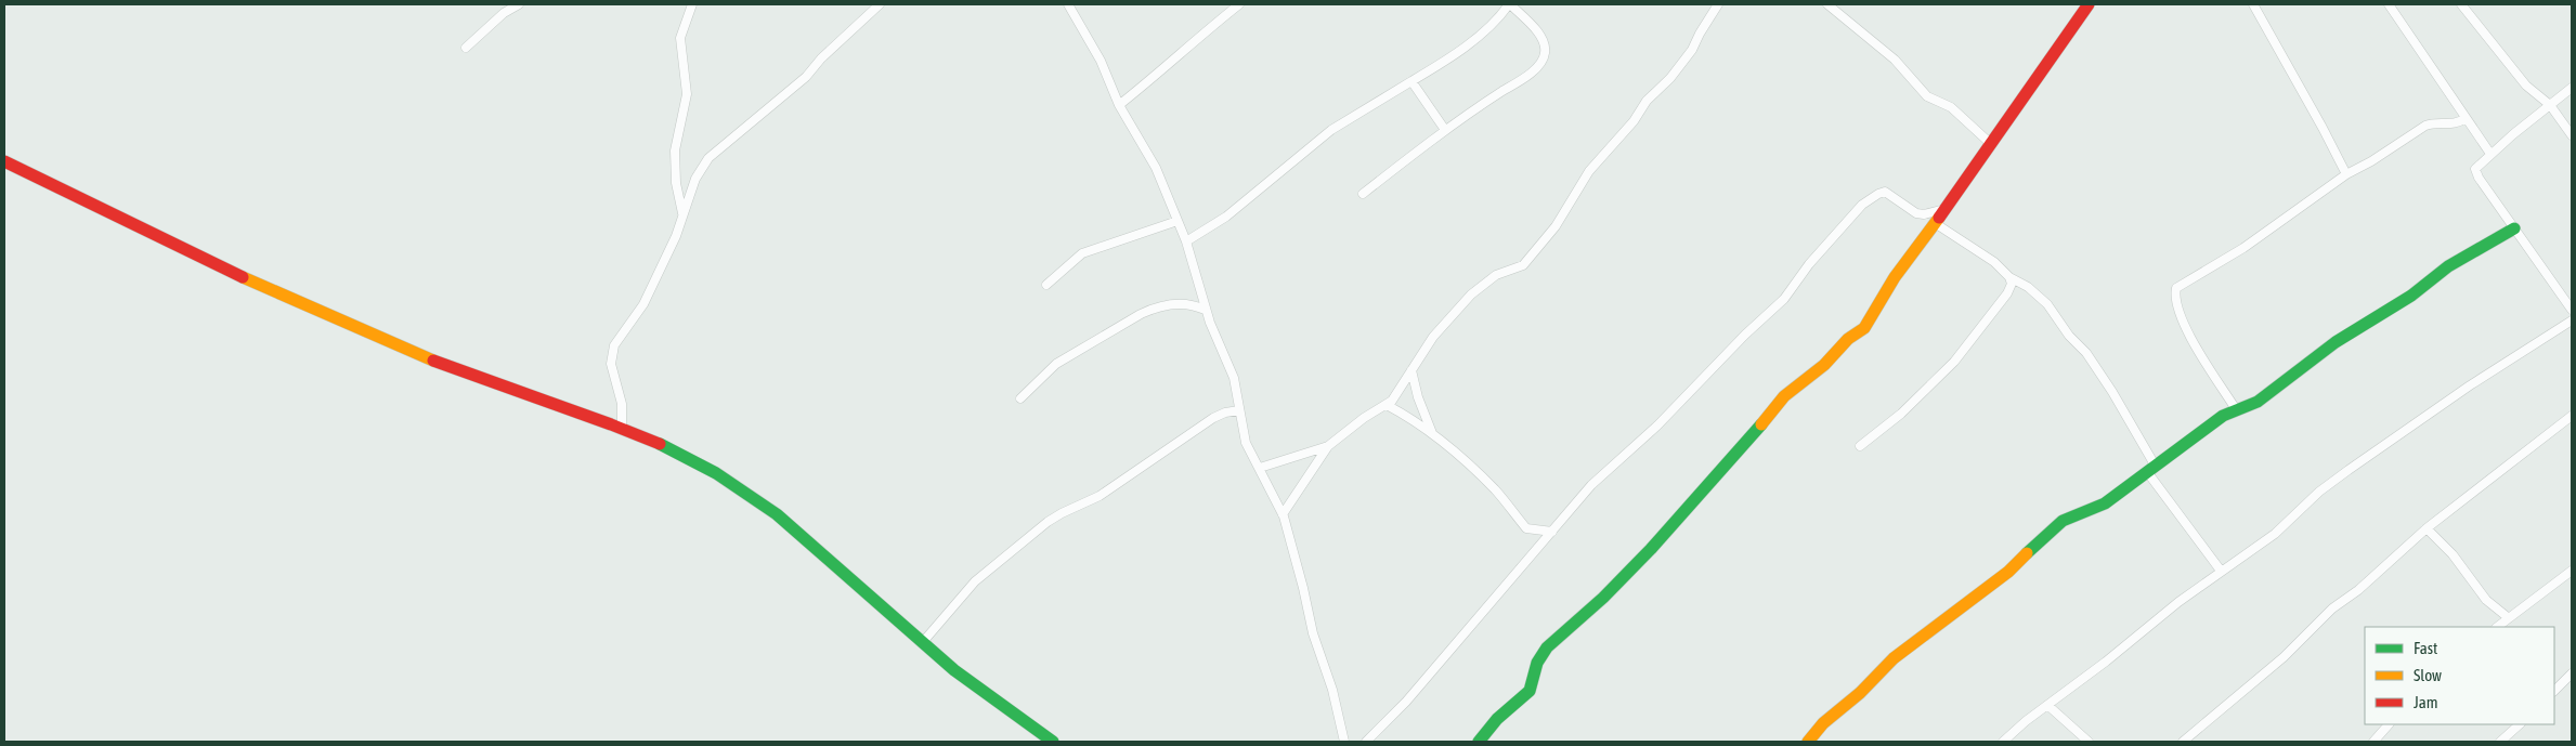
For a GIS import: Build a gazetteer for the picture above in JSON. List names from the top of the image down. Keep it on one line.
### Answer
{"legend":["Fast","Slow","Jam"]}
